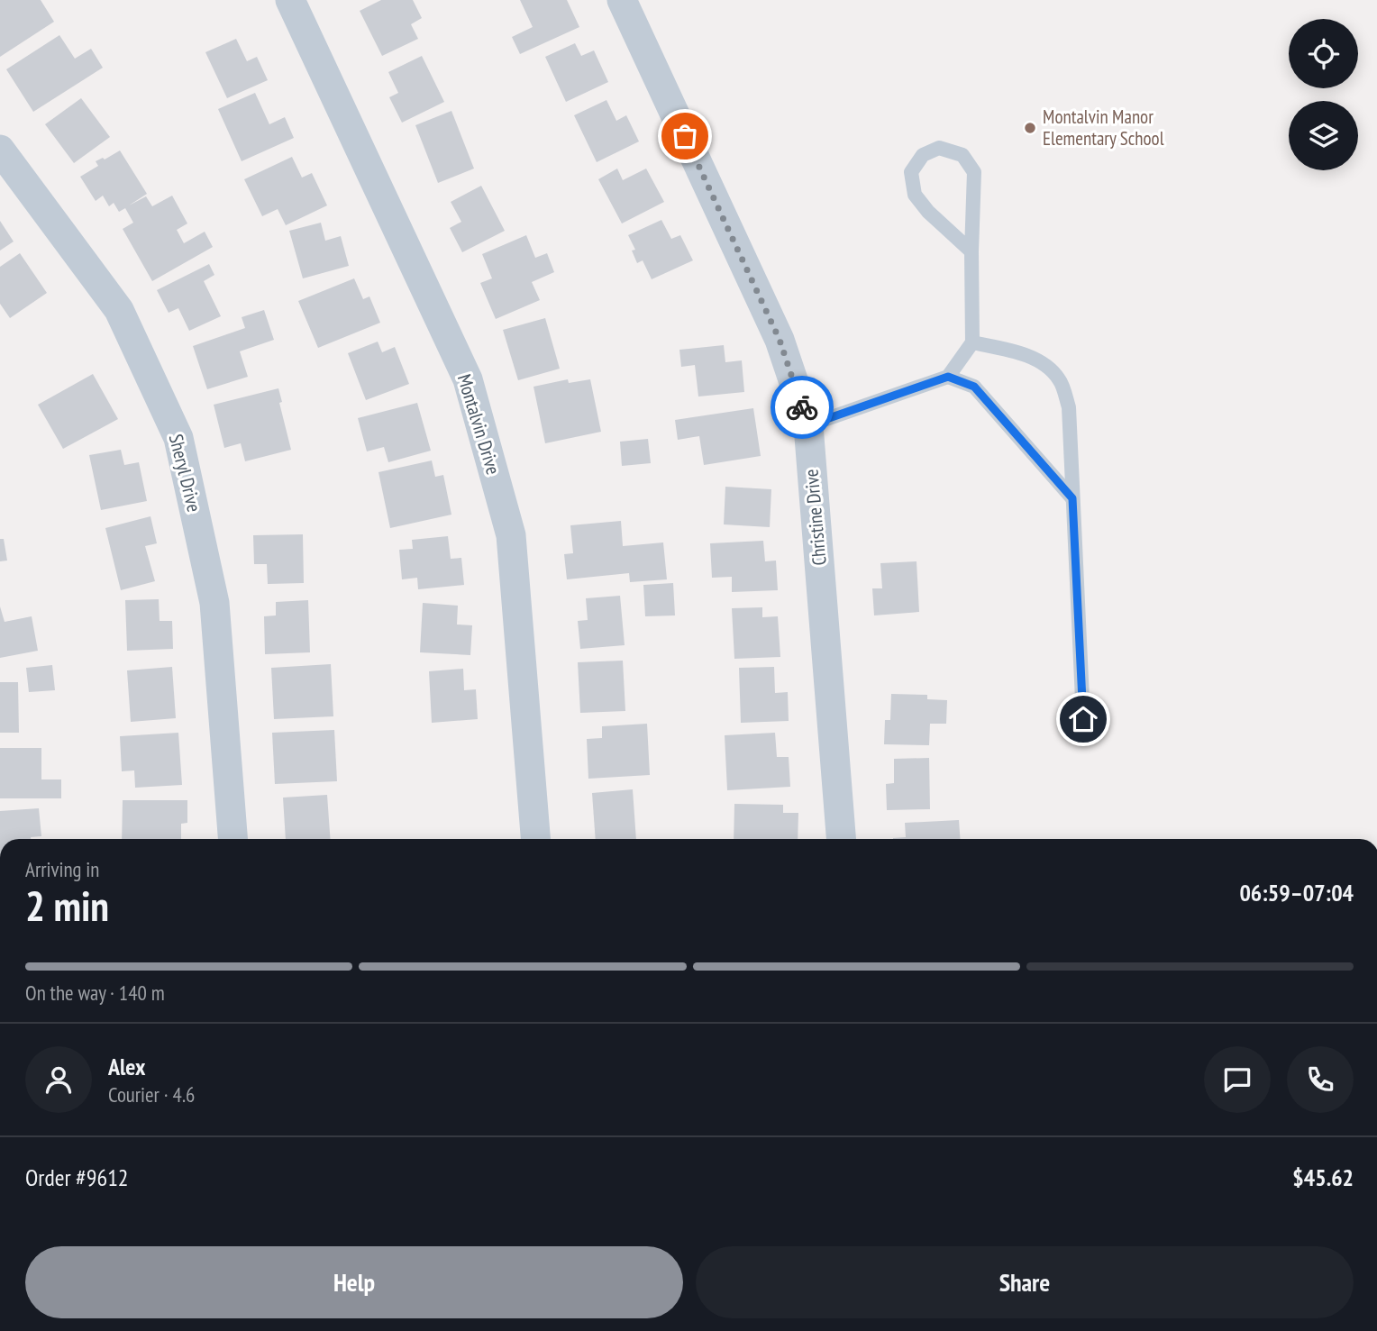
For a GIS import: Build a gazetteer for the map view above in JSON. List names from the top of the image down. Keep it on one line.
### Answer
{"streets":{"street":["Montalvin Drive","Sheryl Drive","Christine Drive"]},"places":["Montalvin Manor Elementary School"],"page":{"heading":["2 min","Arriving in","06:59–07:04"],"panel":["Alex","Courier · 4.6","Order #9612","$45.62"],"bar":"On the way · 140 m","buttons":["Help","Share"]}}
